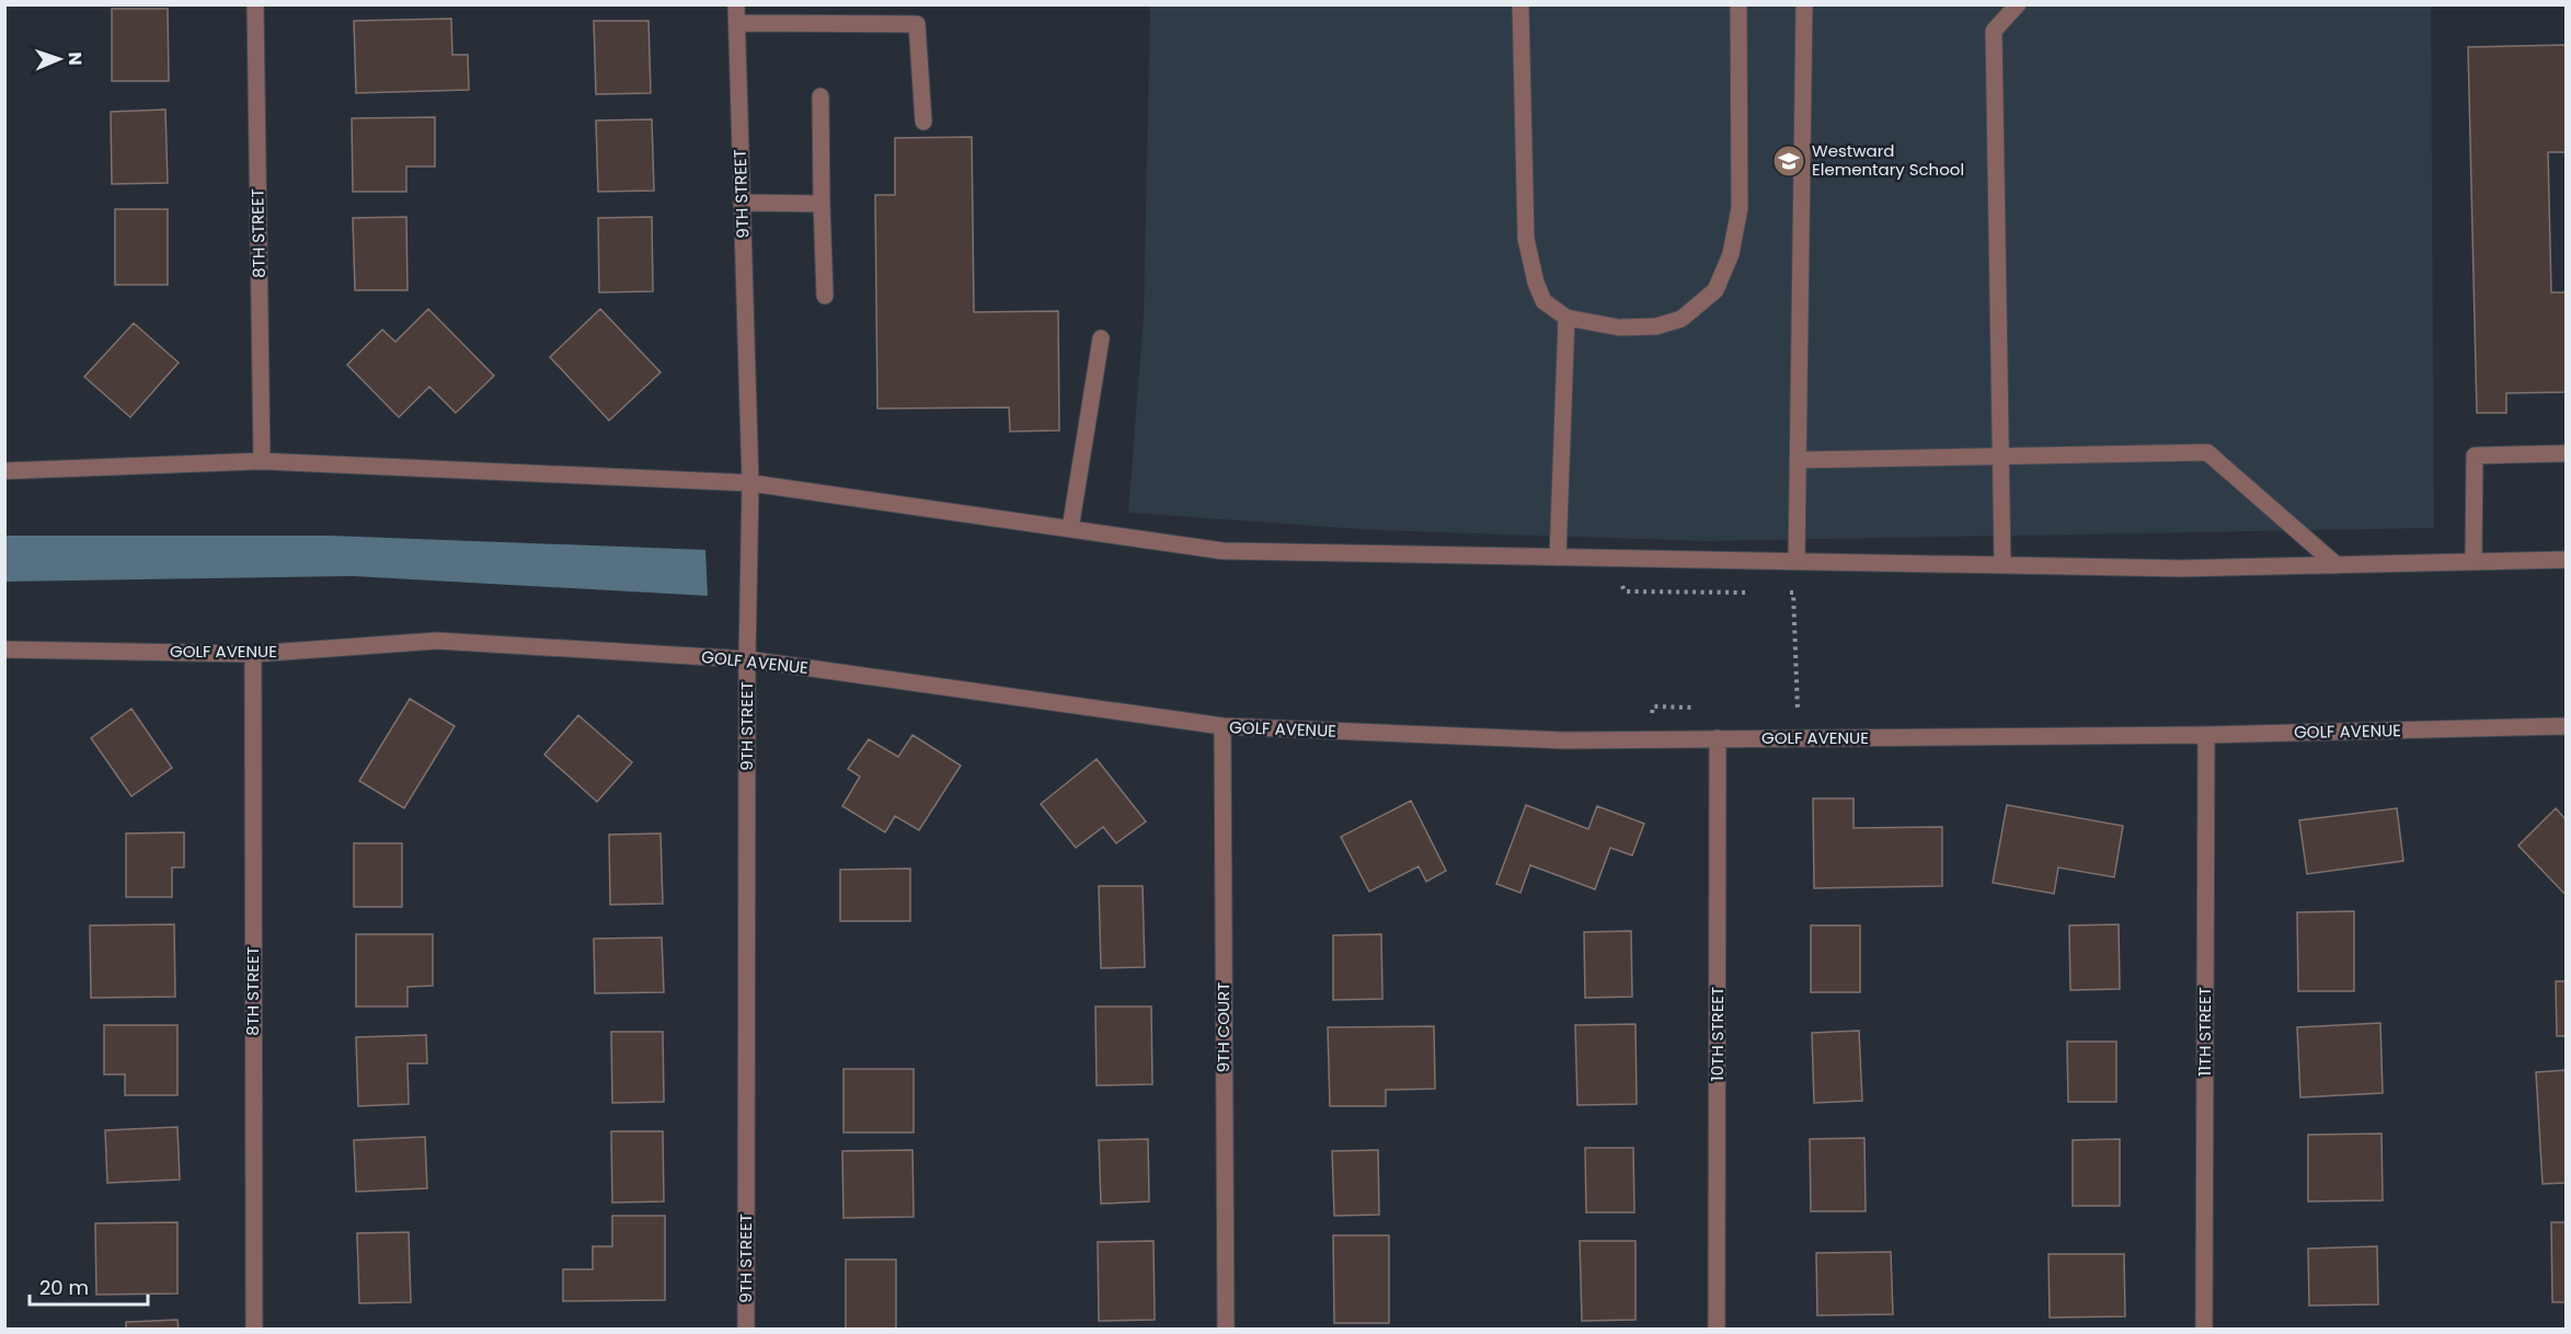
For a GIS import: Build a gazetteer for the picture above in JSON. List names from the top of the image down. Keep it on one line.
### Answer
{"streets":{"street":["9TH STREET","8TH STREET","GOLF AVENUE","9TH COURT","11TH STREET","10TH STREET"]},"crossings":[["9TH STREET","GOLF AVENUE"],["8TH STREET","GOLF AVENUE"],["GOLF AVENUE","9TH COURT"],["GOLF AVENUE","11TH STREET"],["GOLF AVENUE","10TH STREET"]],"places":{"school or university":["Westward Elementary School"]},"scale_bar":"20 m","north":"right"}
